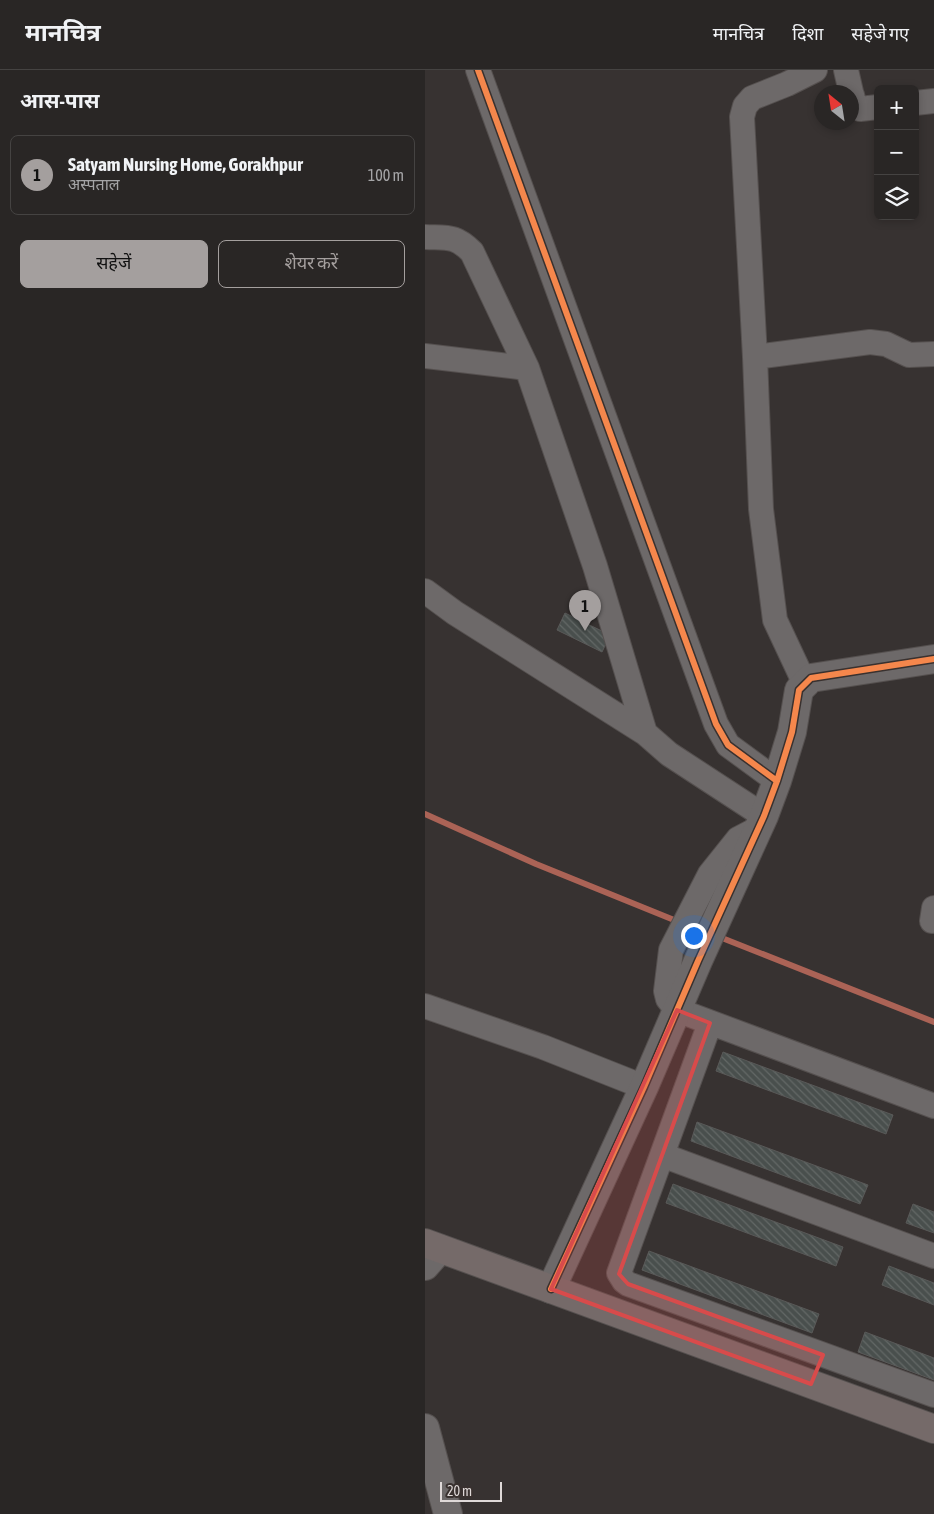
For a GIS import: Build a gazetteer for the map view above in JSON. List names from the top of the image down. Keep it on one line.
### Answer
{"scale_bar":"20 m","north":"top left","page":{"header":"मानचित्र","nav":["मानचित्र","दिशा","सहेजे गए"],"heading":"आस-पास","map_buttons":["+","−"],"list":[{"mark":"1","name":"Satyam Nursing Home, Gorakhpur","note":"अस्पताल","value":"100 m"}],"buttons":["सहेजें","शेयर करें"],"pins":"1","scale":"20 m"}}
